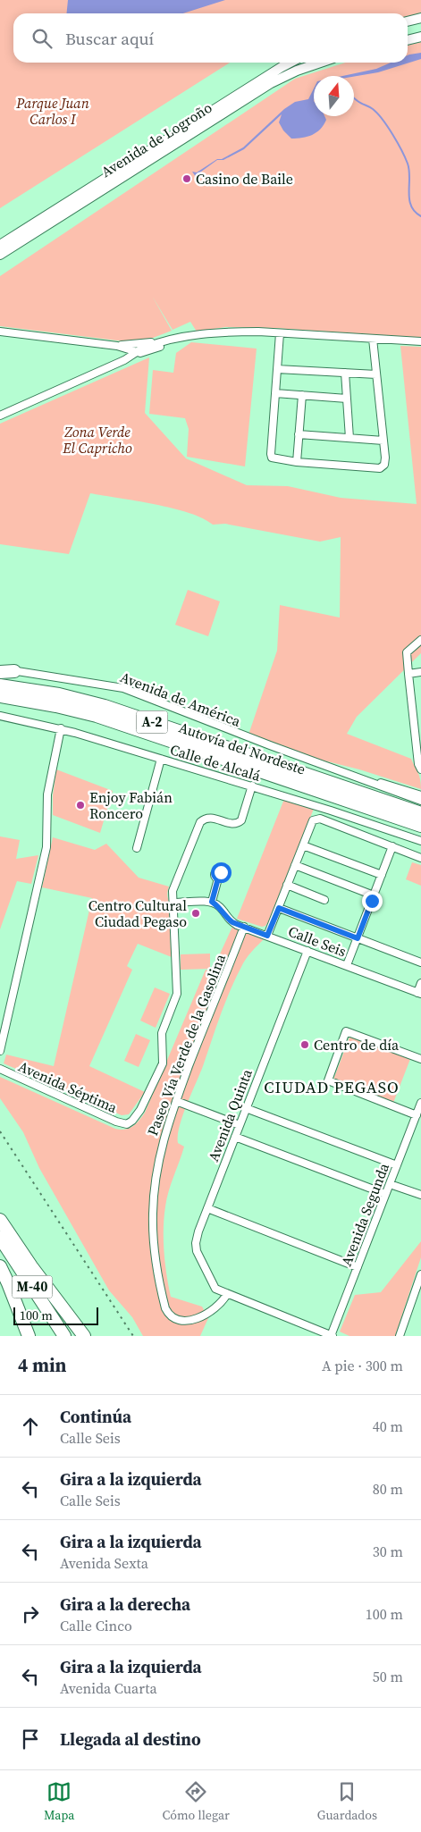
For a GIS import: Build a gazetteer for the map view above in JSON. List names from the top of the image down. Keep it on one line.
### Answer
{"streets":{"highway":["A-2","Autovía del Nordeste","M-40"],"main road":["Avenida de Logroño"],"street":["Avenida de América","Calle de Alcalá","Calle Seis","Paseo Vía Verde de la Gasolina","Avenida Séptima","Avenida Quinta","Avenida Segunda"]},"crossings":[["Calle de Alcalá","Avenida Séptima"],["Calle Seis","Paseo Vía Verde de la Gasolina"],["Calle Seis","Avenida Quinta"],["Paseo Vía Verde de la Gasolina","Avenida Quinta"]],"districts":["CIUDAD PEGASO"],"parks":["Parque Juan Carlos I","Zona Verde El Capricho"],"places":["Casino de Baile","Enjoy Fabián Roncero","Centro Cultural Ciudad Pegaso","Centro de día"],"scale_bar":"100 m","north":"top","page":{"search":"Buscar aquí","scale":"100 m","heading":["4 min","A pie · 300 m"],"list":[["Continúa","Calle Seis","40 m"],["Gira a la izquierda","Calle Seis","80 m"],["Gira a la izquierda","Avenida Sexta","30 m"],["Gira a la derecha","Calle Cinco","100 m"],["Gira a la izquierda","Avenida Cuarta","50 m"],"Llegada al destino"],"nav":["Mapa","Cómo llegar","Guardados"]}}
